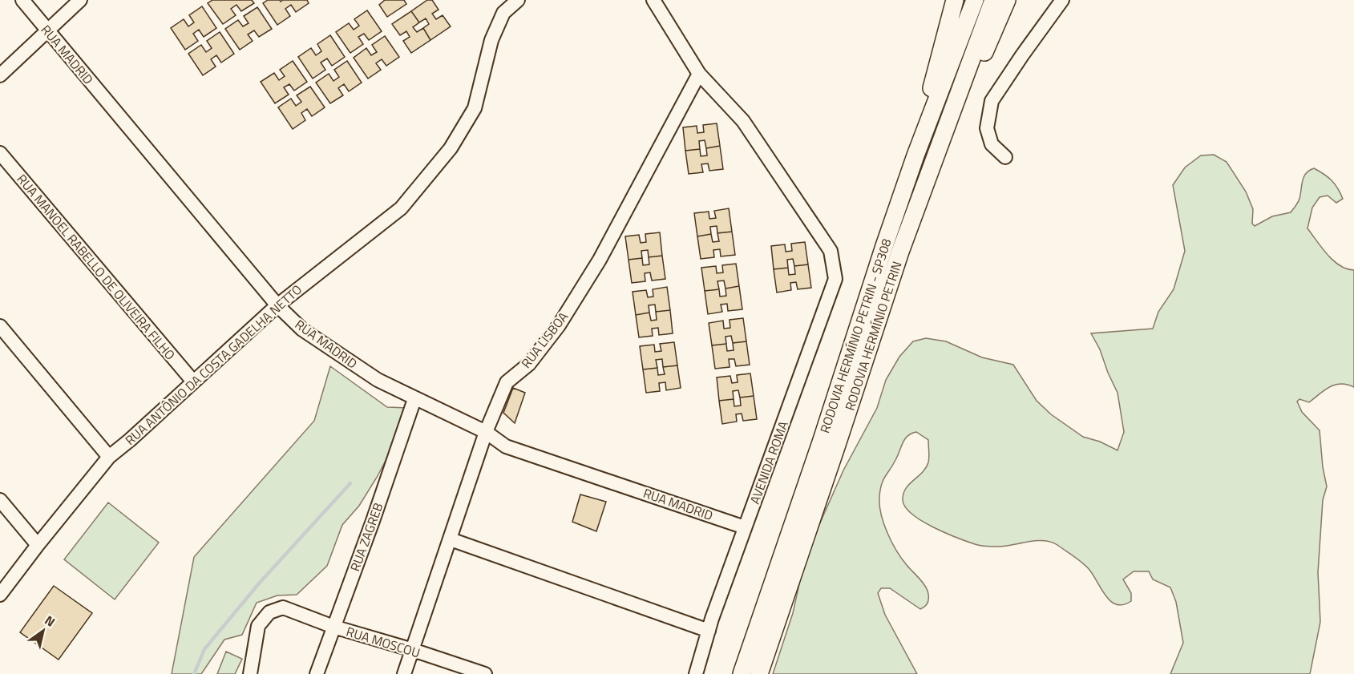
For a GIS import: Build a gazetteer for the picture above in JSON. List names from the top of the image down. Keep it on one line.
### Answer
{"streets":{"main road":["RODOVIA HERMÍNIO PETRIN - SP308","RODOVIA HERMÍNIO PETRIN"],"street":["RUA MADRID","RUA MANOEL RABELLO DE OLIVEIRA FILHO","RUA LISBOA","RUA ANTÔNIO DA COSTA GADELHA NETTO","AVENIDA ROMA","RUA ZAGREB","RUA MOSCOU"]},"crossings":[["RUA MADRID","RUA LISBOA"],["RUA MADRID","RUA ANTÔNIO DA COSTA GADELHA NETTO"],["RUA MADRID","AVENIDA ROMA"],["RUA MADRID","RUA ZAGREB"],["RUA MANOEL RABELLO DE OLIVEIRA FILHO","RUA ANTÔNIO DA COSTA GADELHA NETTO"],["RUA LISBOA","AVENIDA ROMA"],["RUA LISBOA","RUA MOSCOU"],["RUA ZAGREB","RUA MOSCOU"]],"north":"top right"}
